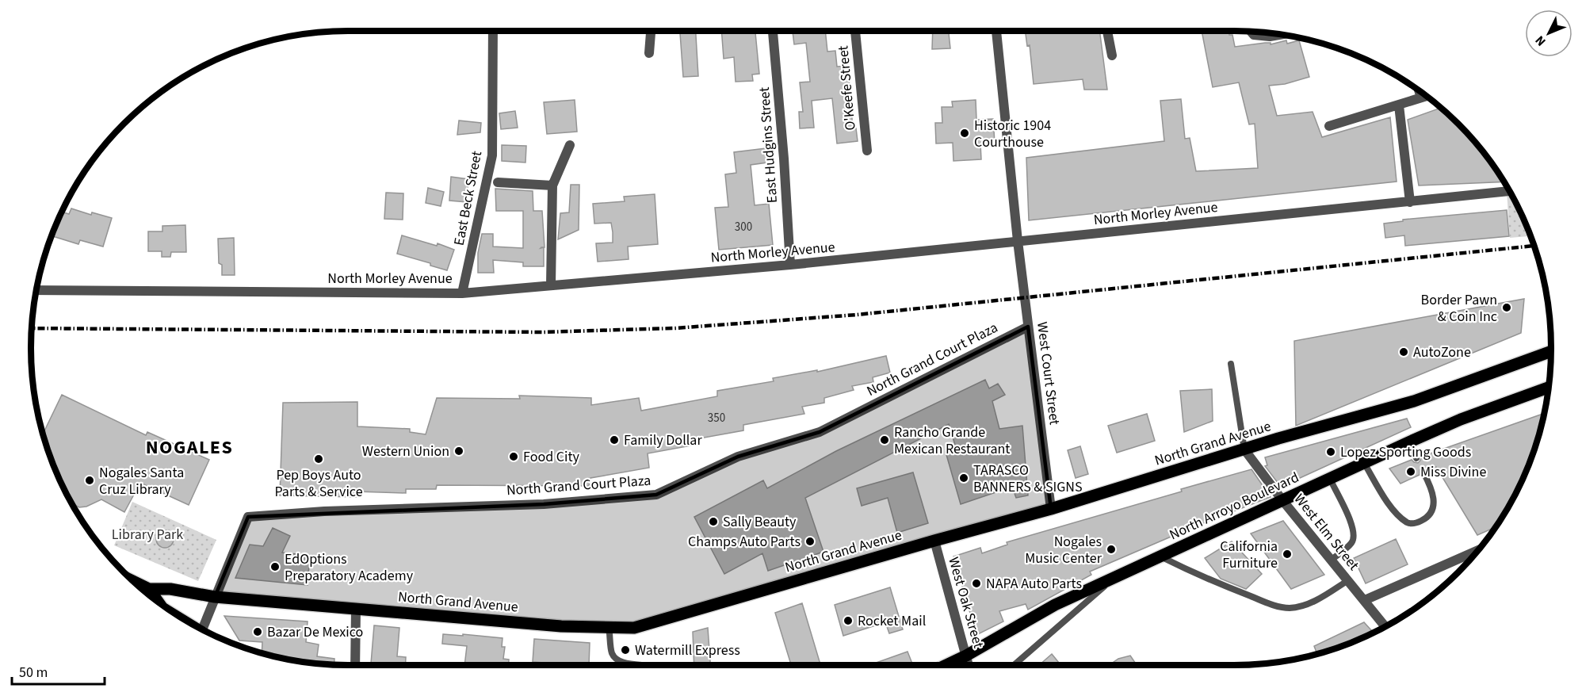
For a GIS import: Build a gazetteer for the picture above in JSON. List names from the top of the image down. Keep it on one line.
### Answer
{"streets":{"main road":["North Grand Avenue","North Arroyo Boulevard"],"street":["O'Keefe Street","East Hudgins Street","East Beck Street","North Morley Avenue","North Grand Court Plaza","West Court Street","West Elm Street","West Oak Street"]},"crossings":[["East Hudgins Street","North Morley Avenue"],["East Beck Street","North Morley Avenue"],["North Morley Avenue","West Court Street"],["North Grand Court Plaza","West Court Street"],["North Grand Court Plaza","North Grand Avenue"],["West Court Street","North Grand Avenue"],["North Grand Avenue","West Elm Street"],["North Grand Avenue","West Oak Street"],["North Arroyo Boulevard","West Elm Street"],["North Arroyo Boulevard","West Oak Street"]],"districts":["NOGALES"],"parks":["Library Park"],"places":["Historic 1904 Courthouse","Border Pawn & Coin Inc","AutoZone","Family Dollar","Rancho Grande Mexican Restaurant","Western Union","Lopez Sporting Goods","Food City","Pep Boys Auto Parts & Service","Miss Divine","TARASCO BANNERS & SIGNS","Nogales Santa Cruz Library","Sally Beauty","Champs Auto Parts","Nogales Music Center","California Furniture","EdOptions Preparatory Academy","NAPA Auto Parts","Rocket Mail","Bazar De Mexico","Watermill Express"],"house_numbers":["300","350"],"scale_bar":"50 m","north":"bottom left"}
